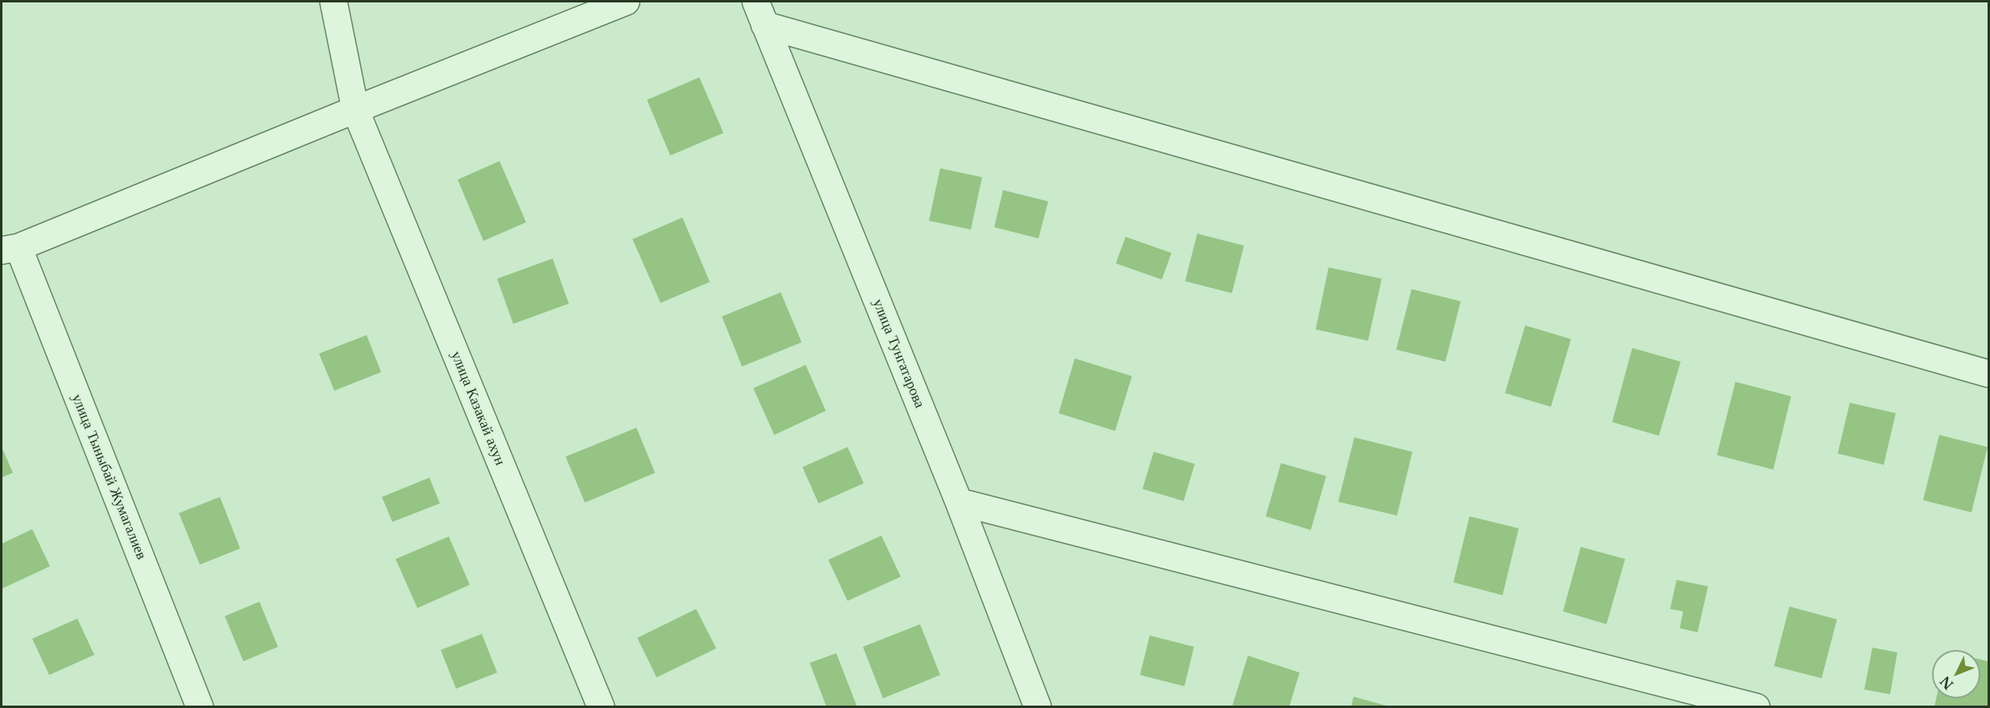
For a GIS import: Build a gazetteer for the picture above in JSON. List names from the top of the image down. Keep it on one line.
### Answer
{"streets":{"street":["улица Тунгатарова","улица Казакай ахун","улица Тыныбай Жумагалиев"]},"north":"bottom left"}
